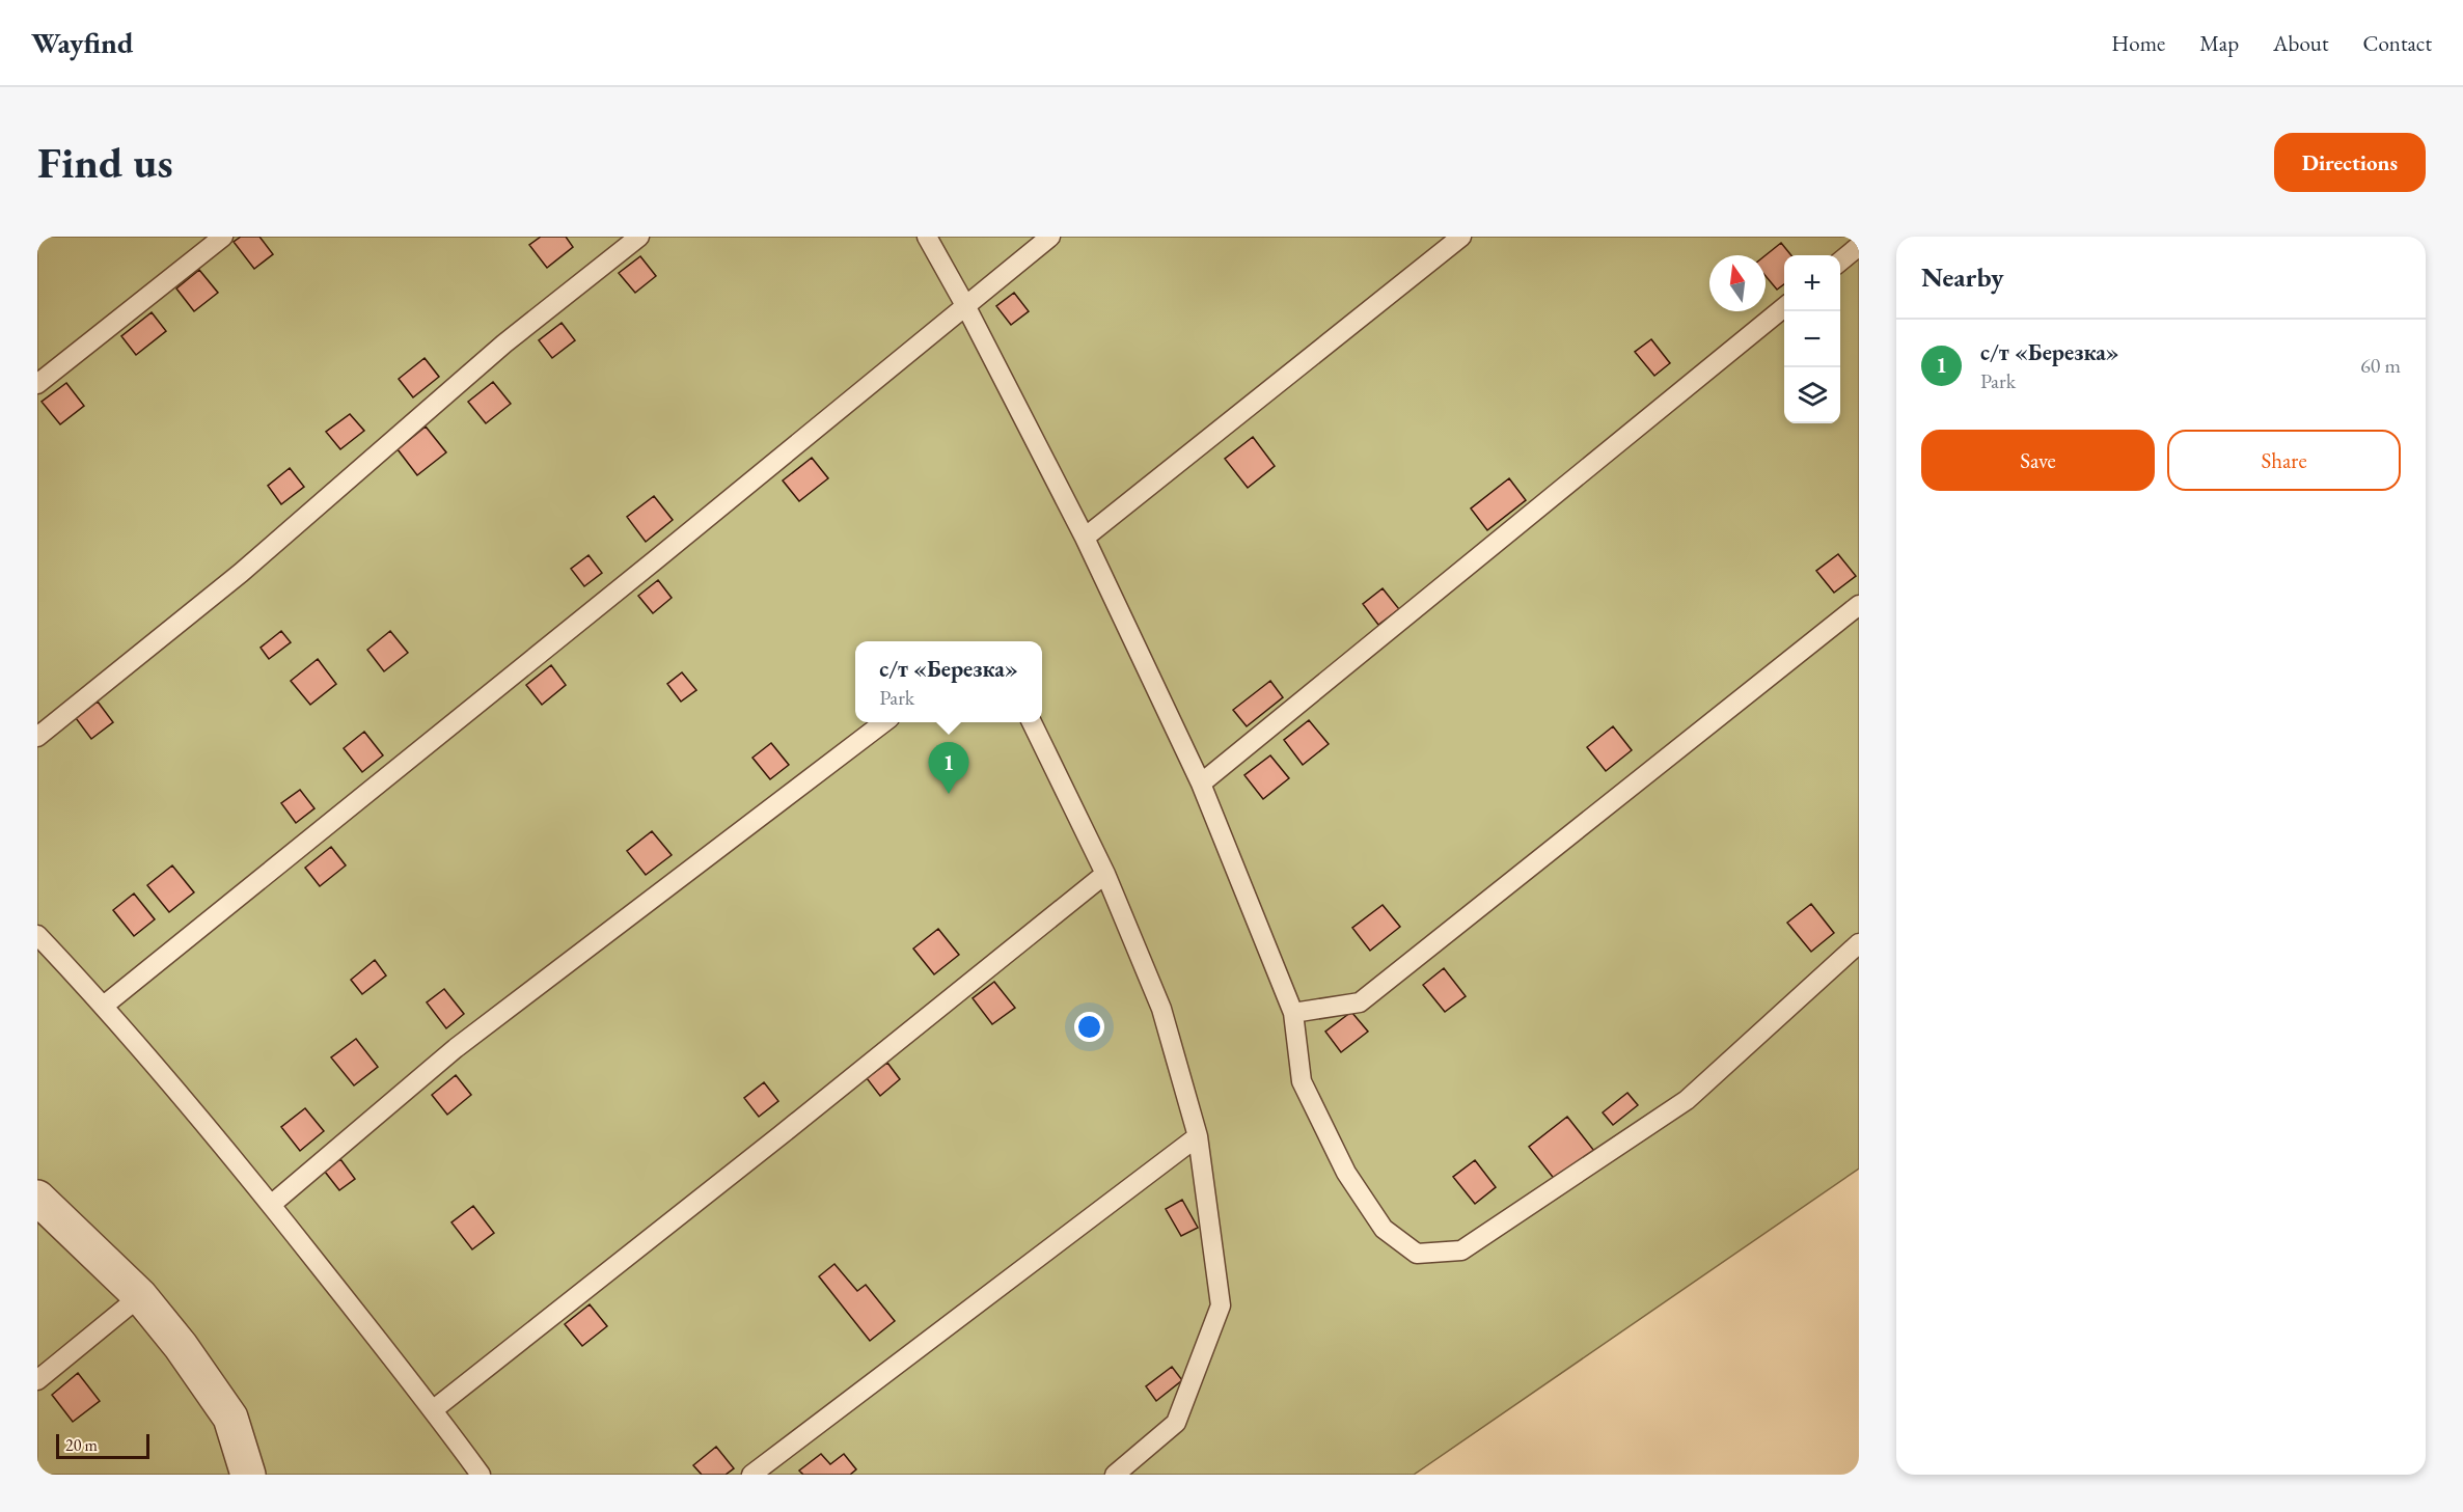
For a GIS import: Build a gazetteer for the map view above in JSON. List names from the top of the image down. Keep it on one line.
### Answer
{"scale_bar":"20 m","north":"top","page":{"header":"Wayfind","nav":["Home","Map","About","Contact"],"buttons":["Directions",["Save","Share"]],"title":"Find us","heading":"Nearby","map_buttons":["+","−"],"list":[{"mark":"1","name":"с/т «Березка»","note":"Park","value":"60 m"}],"popup":["с/т «Березка»","Park"],"pins":"1","scale":"20 m"}}
